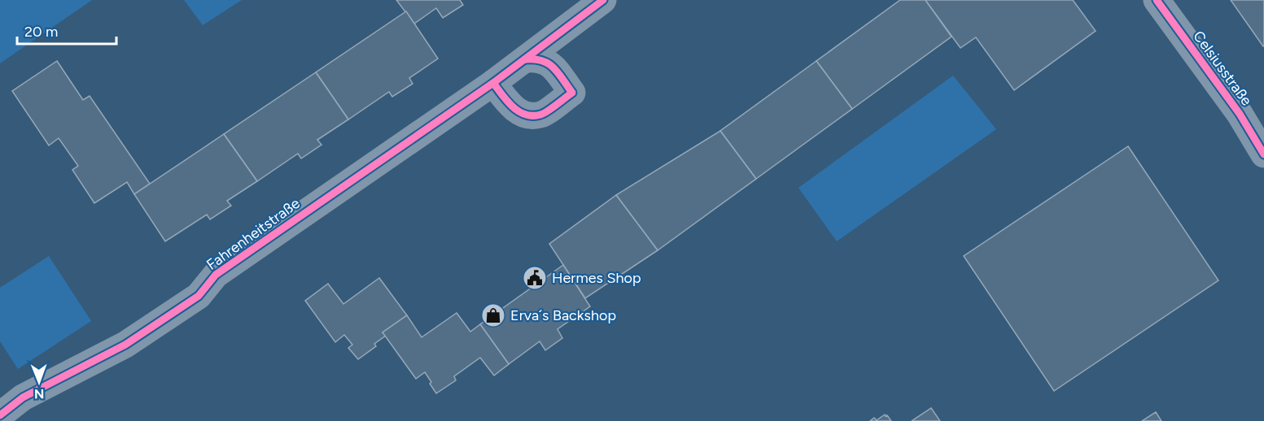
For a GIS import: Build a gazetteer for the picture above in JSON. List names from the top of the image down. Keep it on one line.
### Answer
{"streets":{"street":["Celsiusstraße","Fahrenheitstraße"]},"places":{"public building":["Hermes Shop"],"shop":["Erva´s Backshop"]},"scale_bar":"20 m","north":"bottom"}
